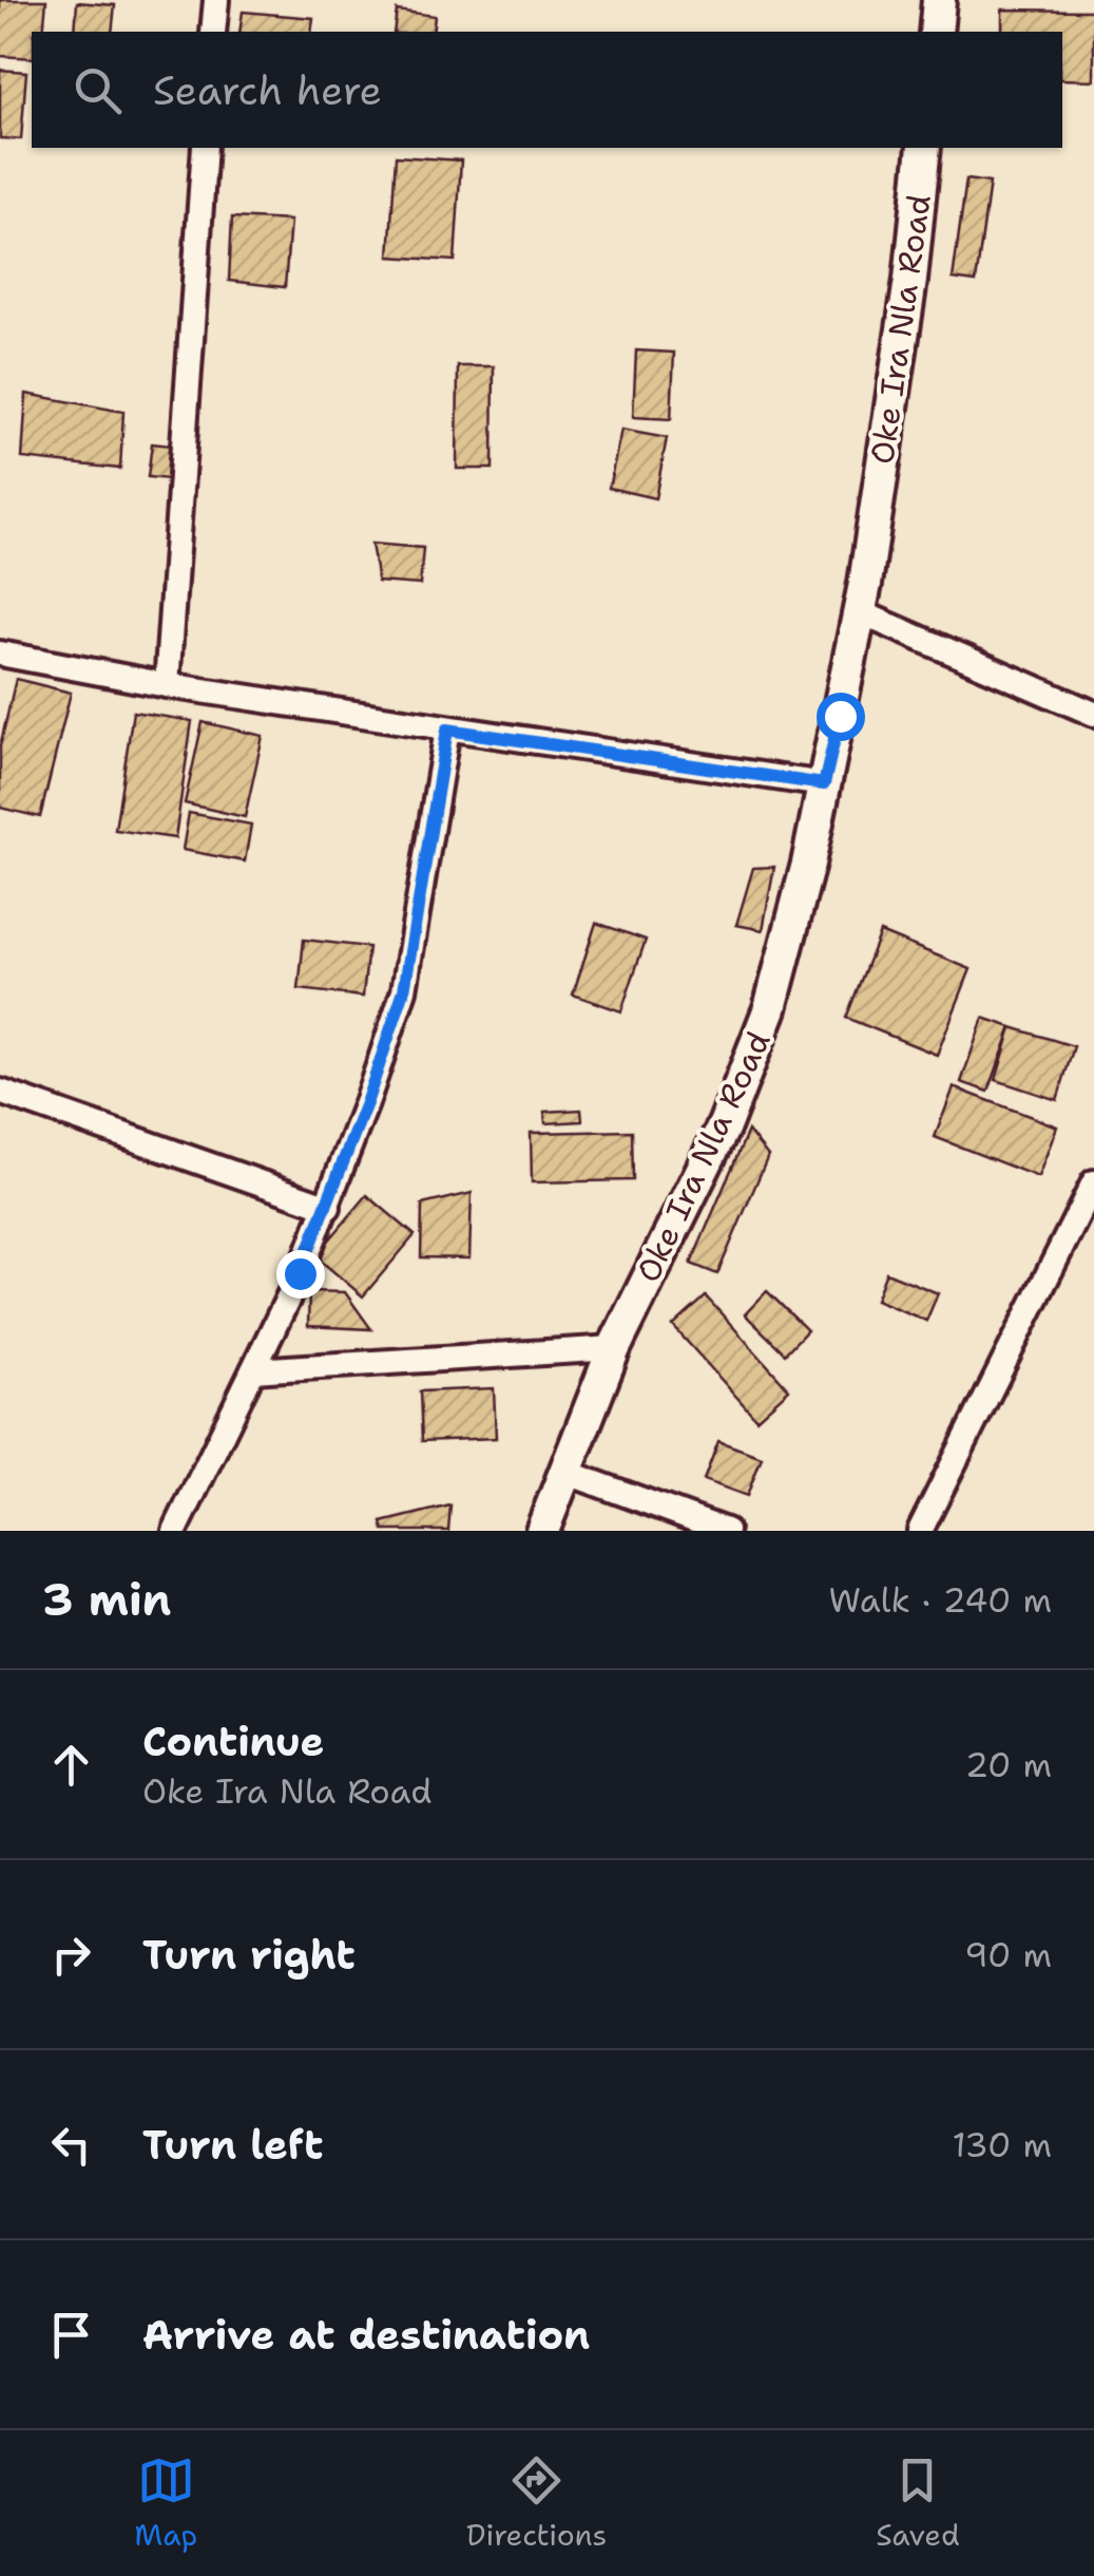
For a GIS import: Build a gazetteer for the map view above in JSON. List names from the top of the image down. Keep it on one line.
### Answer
{"streets":{"street":["Oke Ira Nla Road"]},"page":{"search":"Search here","heading":["3 min","Walk · 240 m"],"list":[["Continue","Oke Ira Nla Road","20 m"],["Turn right","90 m"],["Turn left","130 m"],"Arrive at destination"],"nav":["Map","Directions","Saved"]}}
